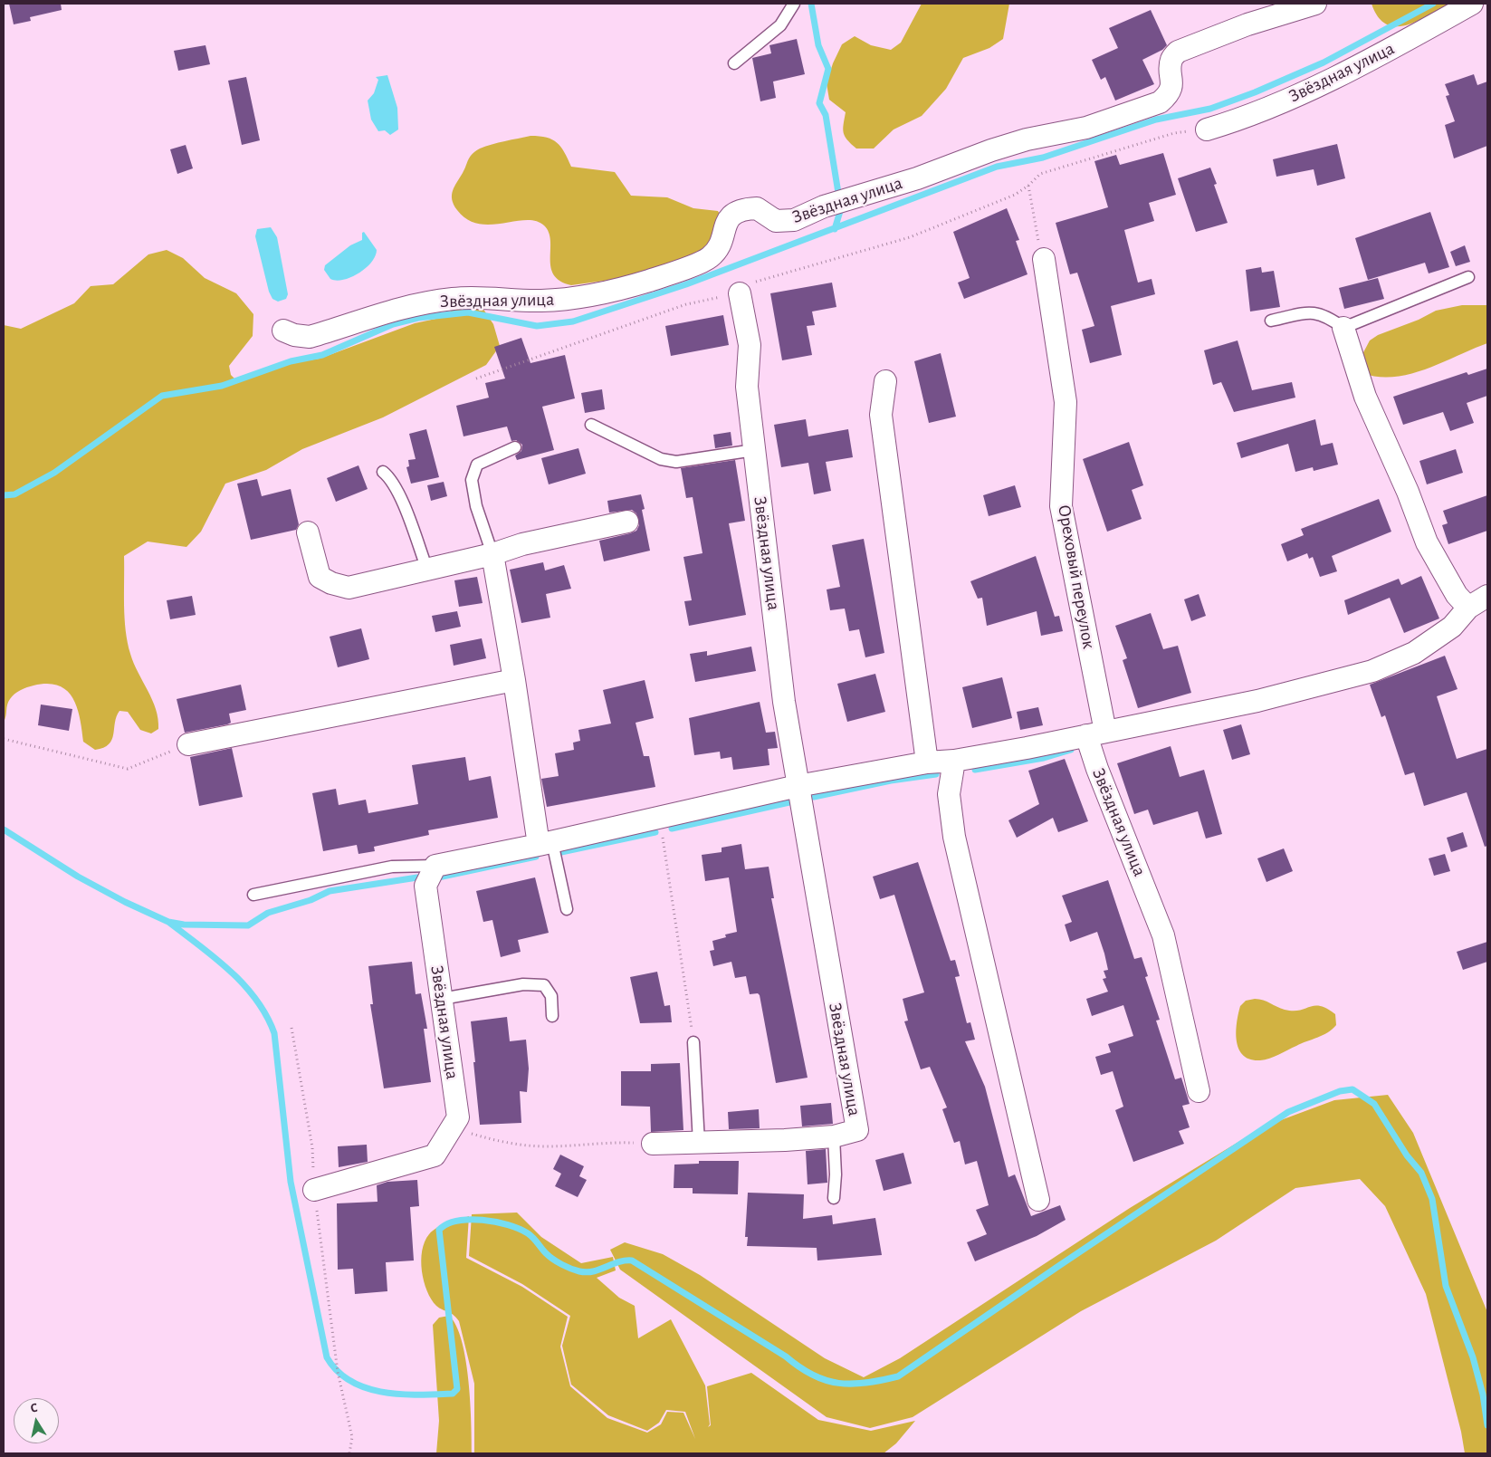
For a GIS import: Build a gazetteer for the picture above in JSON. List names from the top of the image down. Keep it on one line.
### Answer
{"streets":{"street":["Звёздная улица","Ореховый переулок"]},"crossings":[["Звёздная улица","Ореховый переулок"]],"north":"top"}
